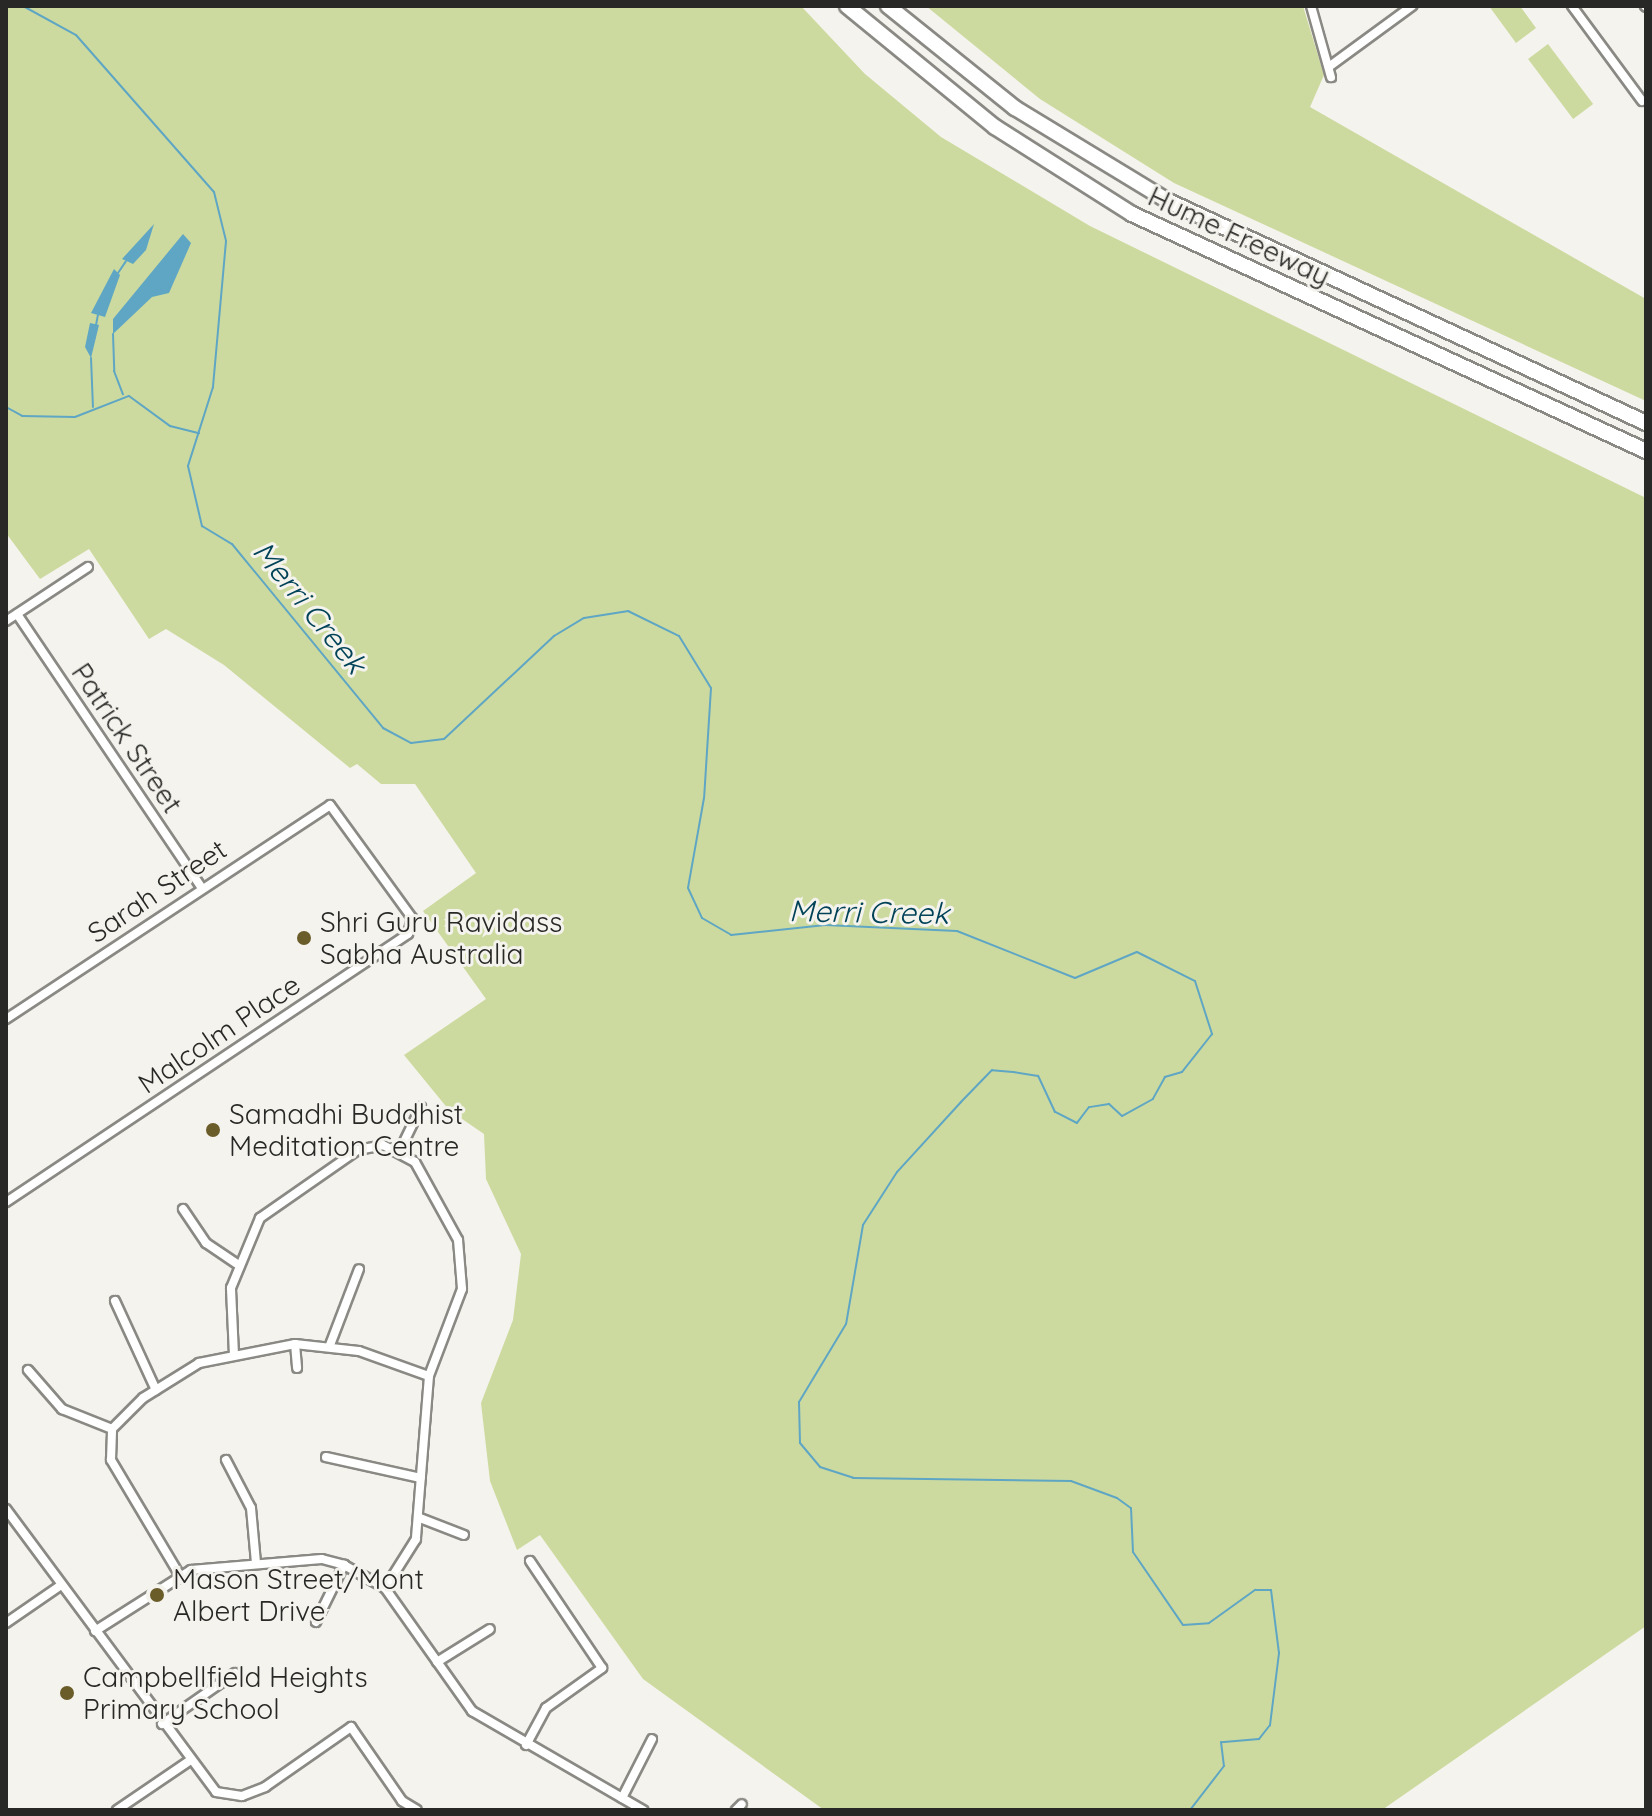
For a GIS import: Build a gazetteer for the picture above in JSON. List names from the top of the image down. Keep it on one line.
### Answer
{"streets":{"highway":["Hume Freeway"],"street":["Patrick Street","Sarah Street","Malcolm Place"]},"crossings":[["Patrick Street","Sarah Street"],["Sarah Street","Malcolm Place"]],"water":["Merri Creek"],"places":["Shri Guru Ravidass Sabha Australia","Samadhi Buddhist Meditation Centre","Mason Street/Mont Albert Drive","Campbellfield Heights Primary School"]}
